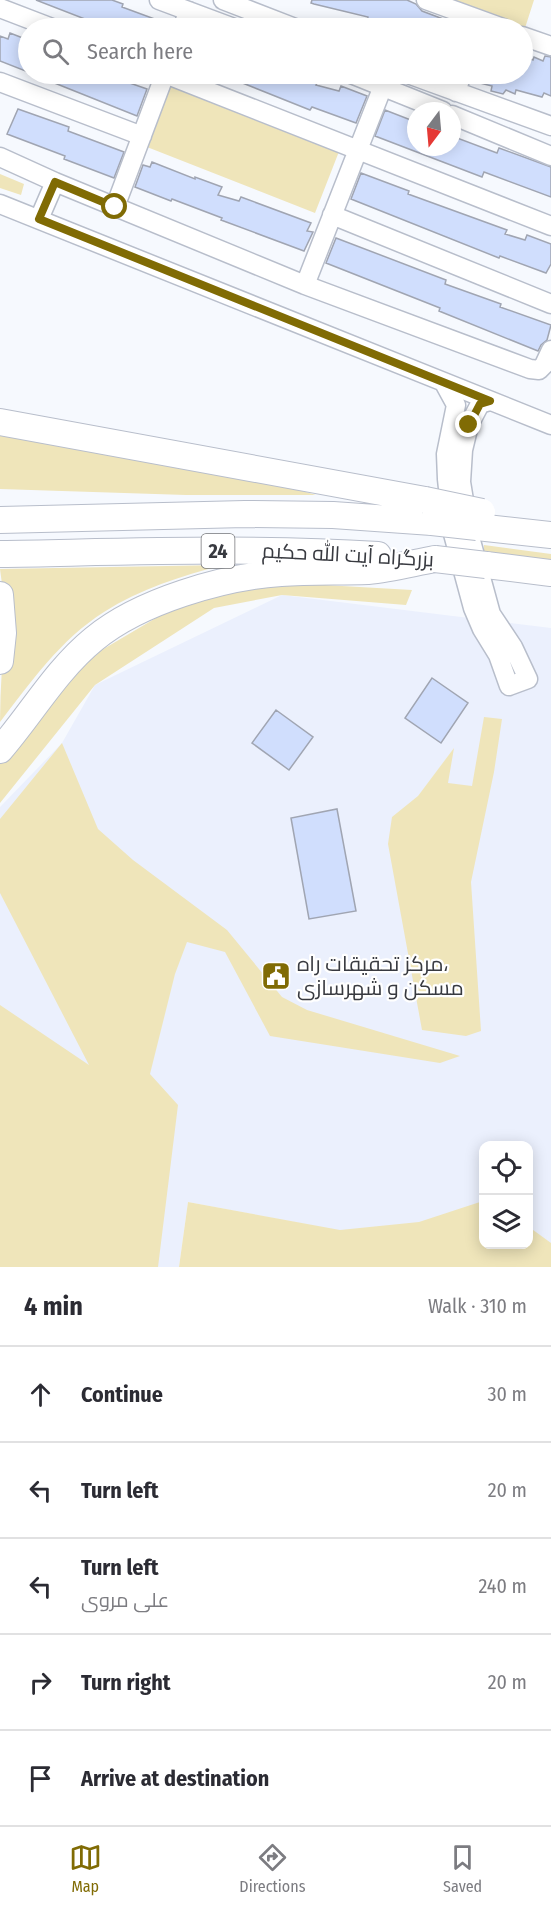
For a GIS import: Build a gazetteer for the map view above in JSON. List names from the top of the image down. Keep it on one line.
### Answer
{"streets":{"highway":["24","بزرگراه آیت الله حکیم"]},"places":{"public building":["مرکز تحقیقات راه، مسکن و شهرسازی"]},"north":"bottom","page":{"search":"Search here","heading":["4 min","Walk · 310 m"],"list":[["Continue","30 m"],["Turn left","20 m"],["Turn left","علی مروی","240 m"],["Turn right","20 m"],"Arrive at destination"],"nav":["Map","Directions","Saved"]}}
